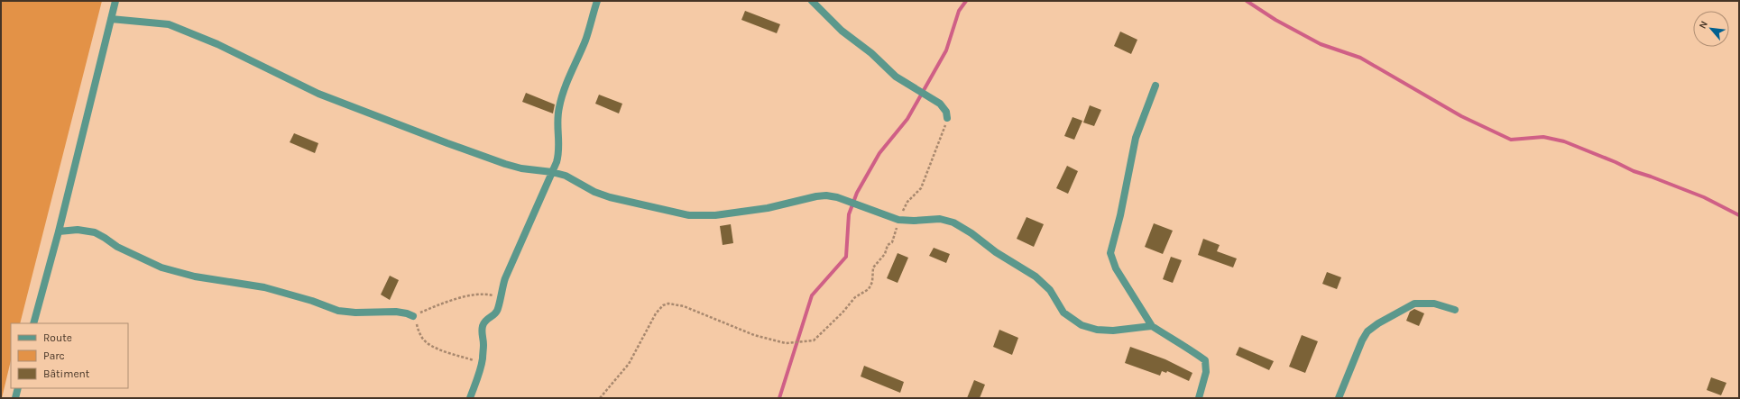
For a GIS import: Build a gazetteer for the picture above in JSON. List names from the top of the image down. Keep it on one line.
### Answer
{"legend":["Route","Parc","Bâtiment"],"north":"top left"}
